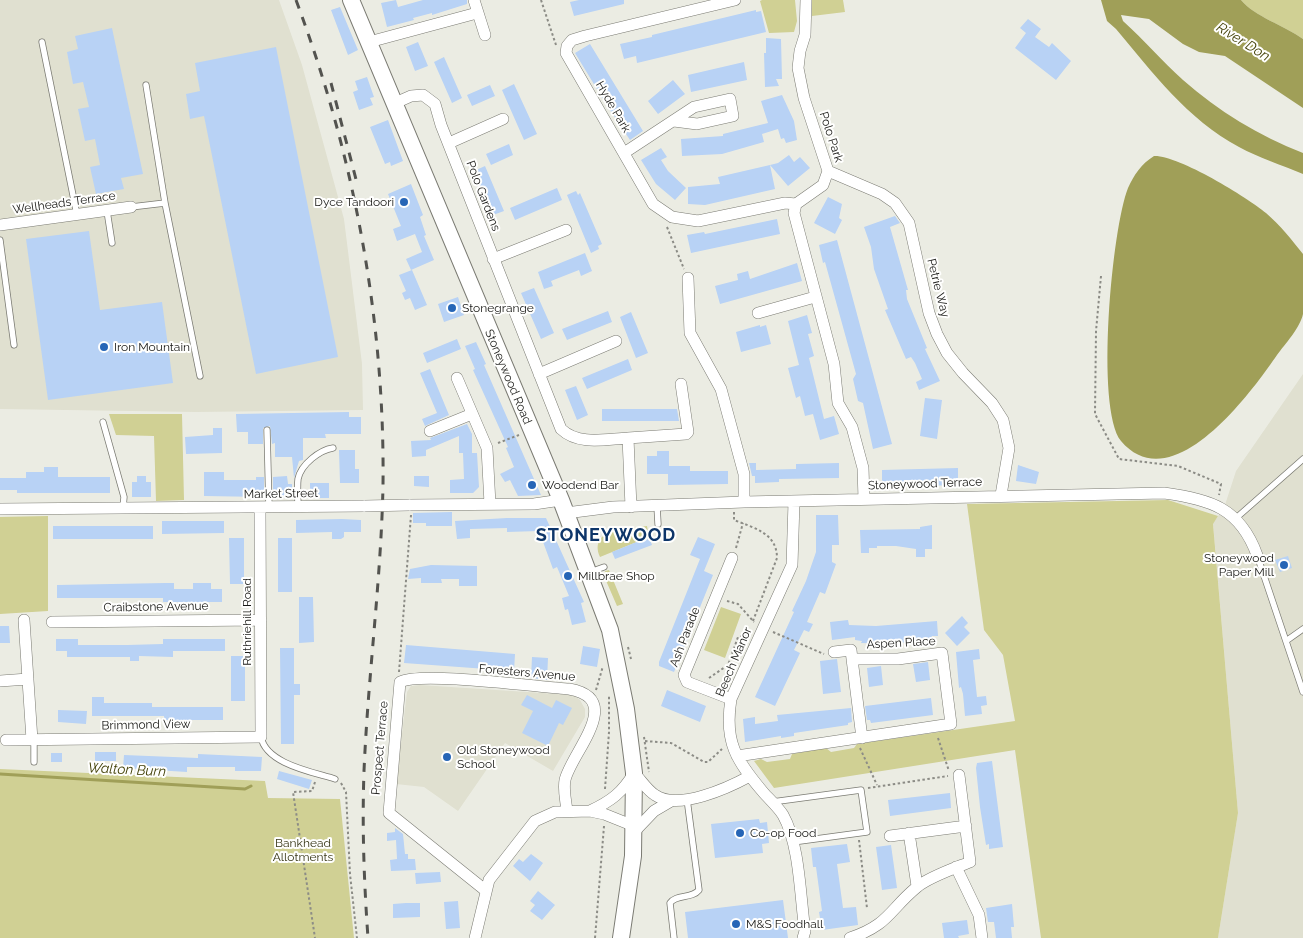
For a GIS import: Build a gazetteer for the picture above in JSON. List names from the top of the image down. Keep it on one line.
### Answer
{"streets":{"main road":["Stoneywood Road"],"street":["Hyde Park","Polo Park","Polo Gardens","Wellheads Terrace","Petrie Way","Stoneywood Terrace","Market Street","Craibstone Avenue","Ruthriehill Road","Ash Parade","Aspen Place","Beech Manor","Foresters Avenue","Brimmond View","Prospect Terrace"]},"crossings":[["Polo Park","Petrie Way"],["Polo Gardens","Stoneywood Road"],["Petrie Way","Stoneywood Terrace"],["Stoneywood Road","Stoneywood Terrace"],["Stoneywood Road","Market Street"],["Stoneywood Terrace","Market Street"],["Stoneywood Terrace","Beech Manor"],["Market Street","Ruthriehill Road"],["Craibstone Avenue","Ruthriehill Road"],["Ruthriehill Road","Brimmond View"],["Ash Parade","Beech Manor"],["Aspen Place","Beech Manor"],["Foresters Avenue","Prospect Terrace"]],"districts":["STONEYWOOD"],"water":["River Don","Walton Burn"],"parks":["Bankhead Allotments"],"places":["Dyce Tandoori","Stonegrange","Iron Mountain","Woodend Bar","Stoneywood Paper Mill","Millbrae Shop","Old Stoneywood School","Co-op Food","M&S Foodhall"]}
